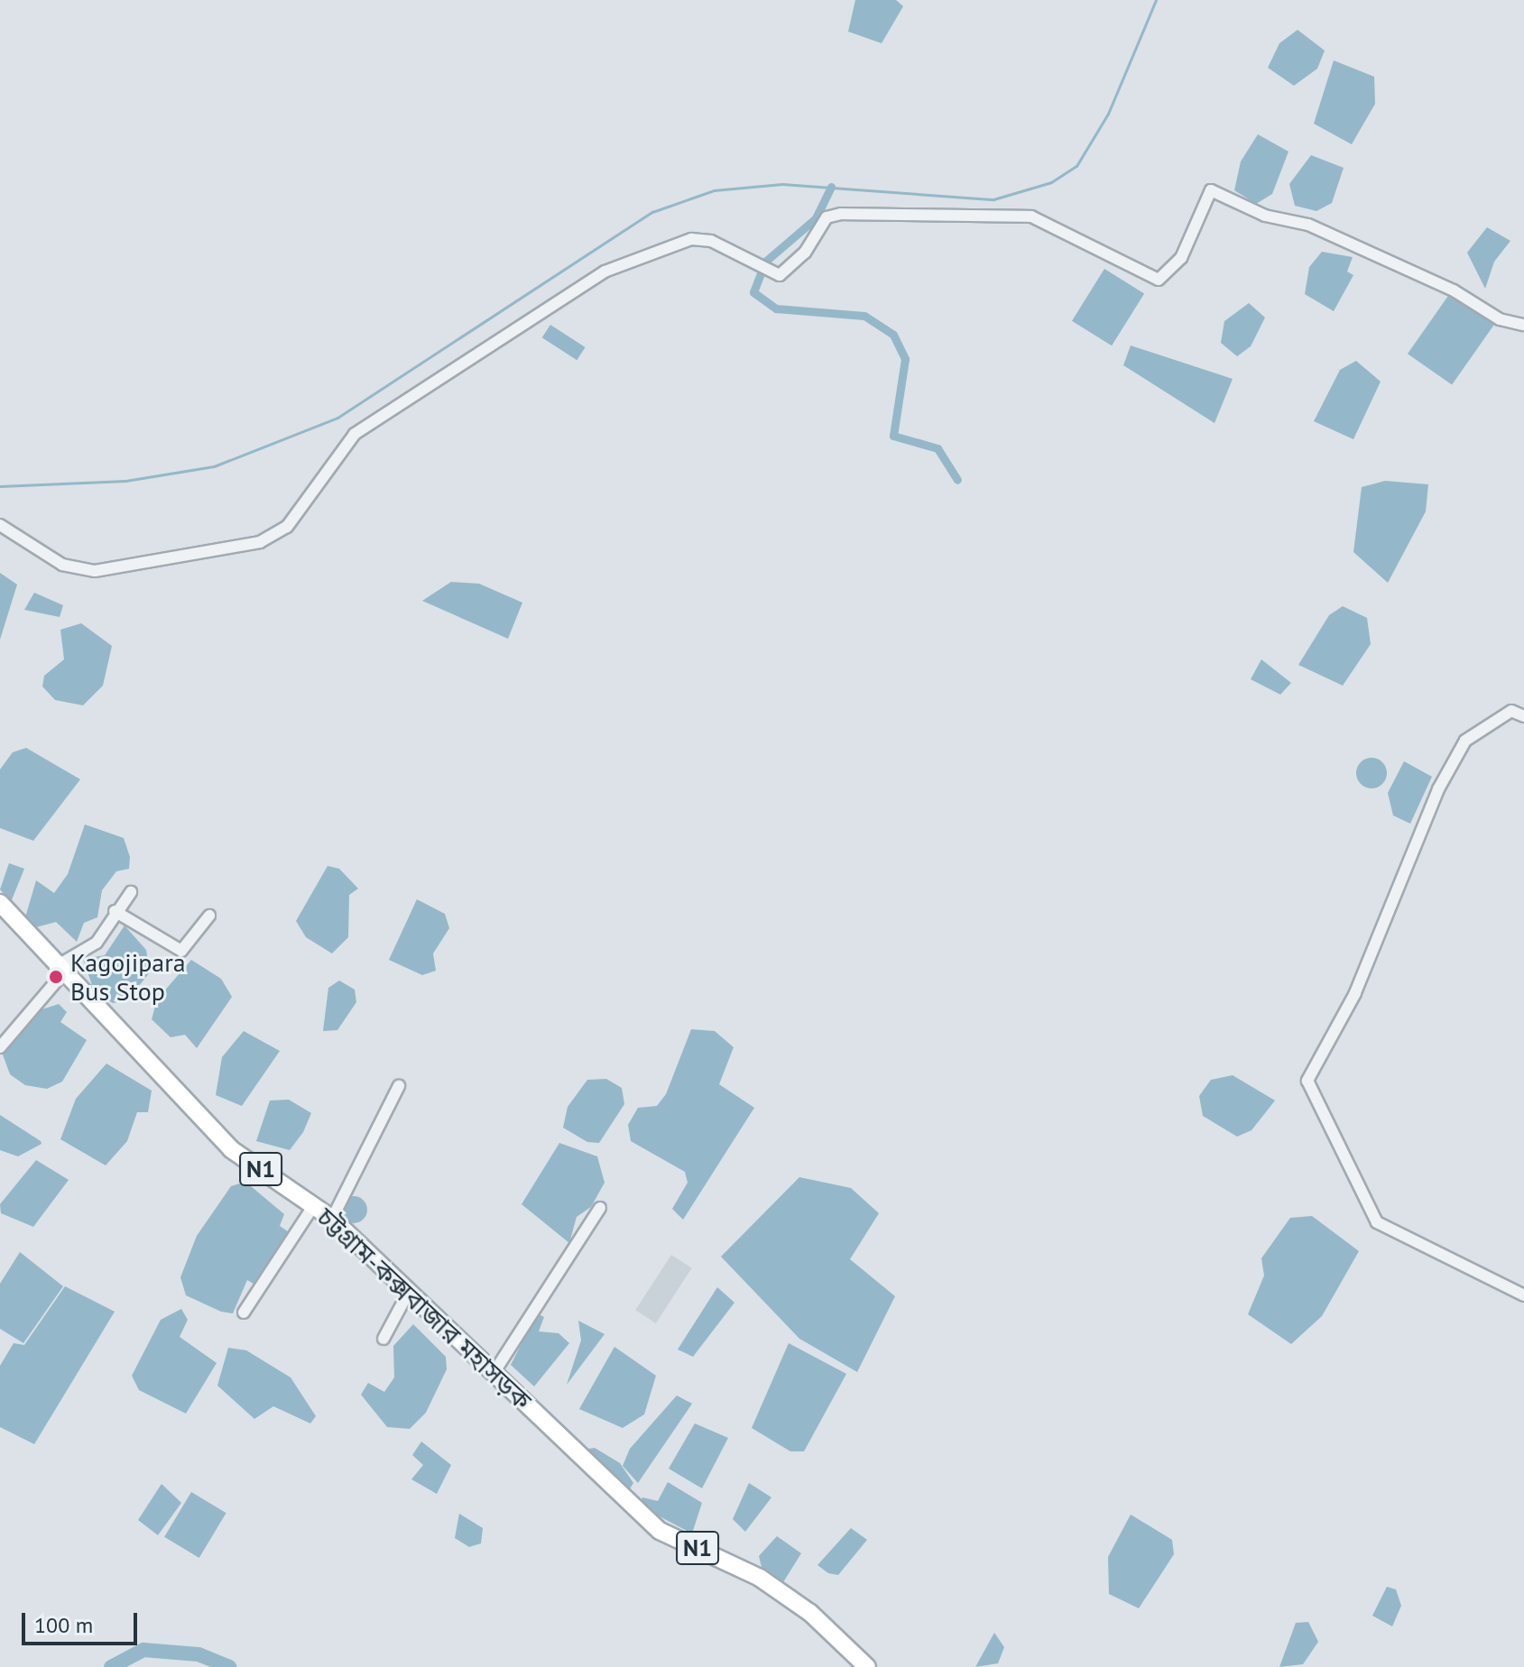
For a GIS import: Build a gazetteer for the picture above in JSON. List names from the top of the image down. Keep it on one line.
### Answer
{"streets":{"highway":["N1","চট্টগ্রাম-কক্সবাজার মহাসড়ক"]},"places":["Kagojipara Bus Stop"],"scale_bar":"100 m"}
